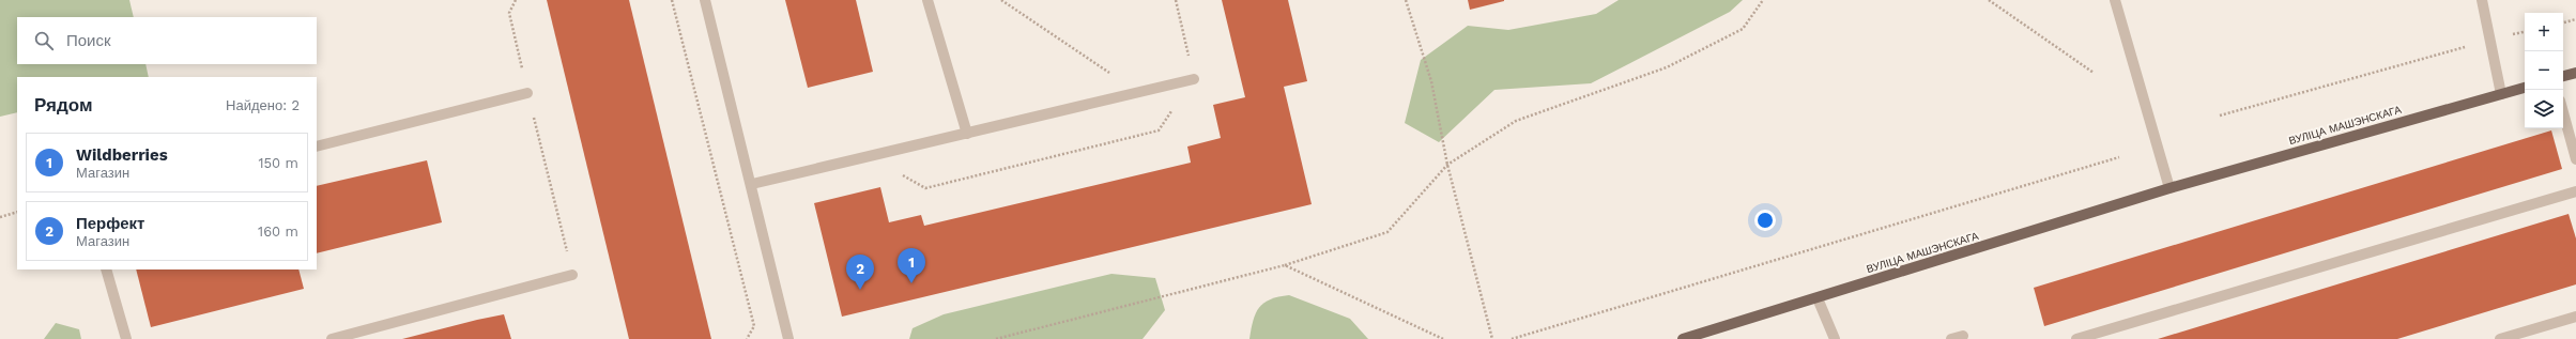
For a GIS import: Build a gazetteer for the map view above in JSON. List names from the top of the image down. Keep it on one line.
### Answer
{"streets":{"main road":["ВУЛІЦА МАШЭНСКАГА"]},"page":{"map_buttons":["+","−"],"search":"Поиск","heading":["Рядом","Найдено: 2"],"list":[{"mark":"1","name":"Wildberries","note":"Магазин","value":"150 m"},{"mark":"2","name":"Перфект","note":"Магазин","value":"160 m"}],"pins":["1","2"]}}
